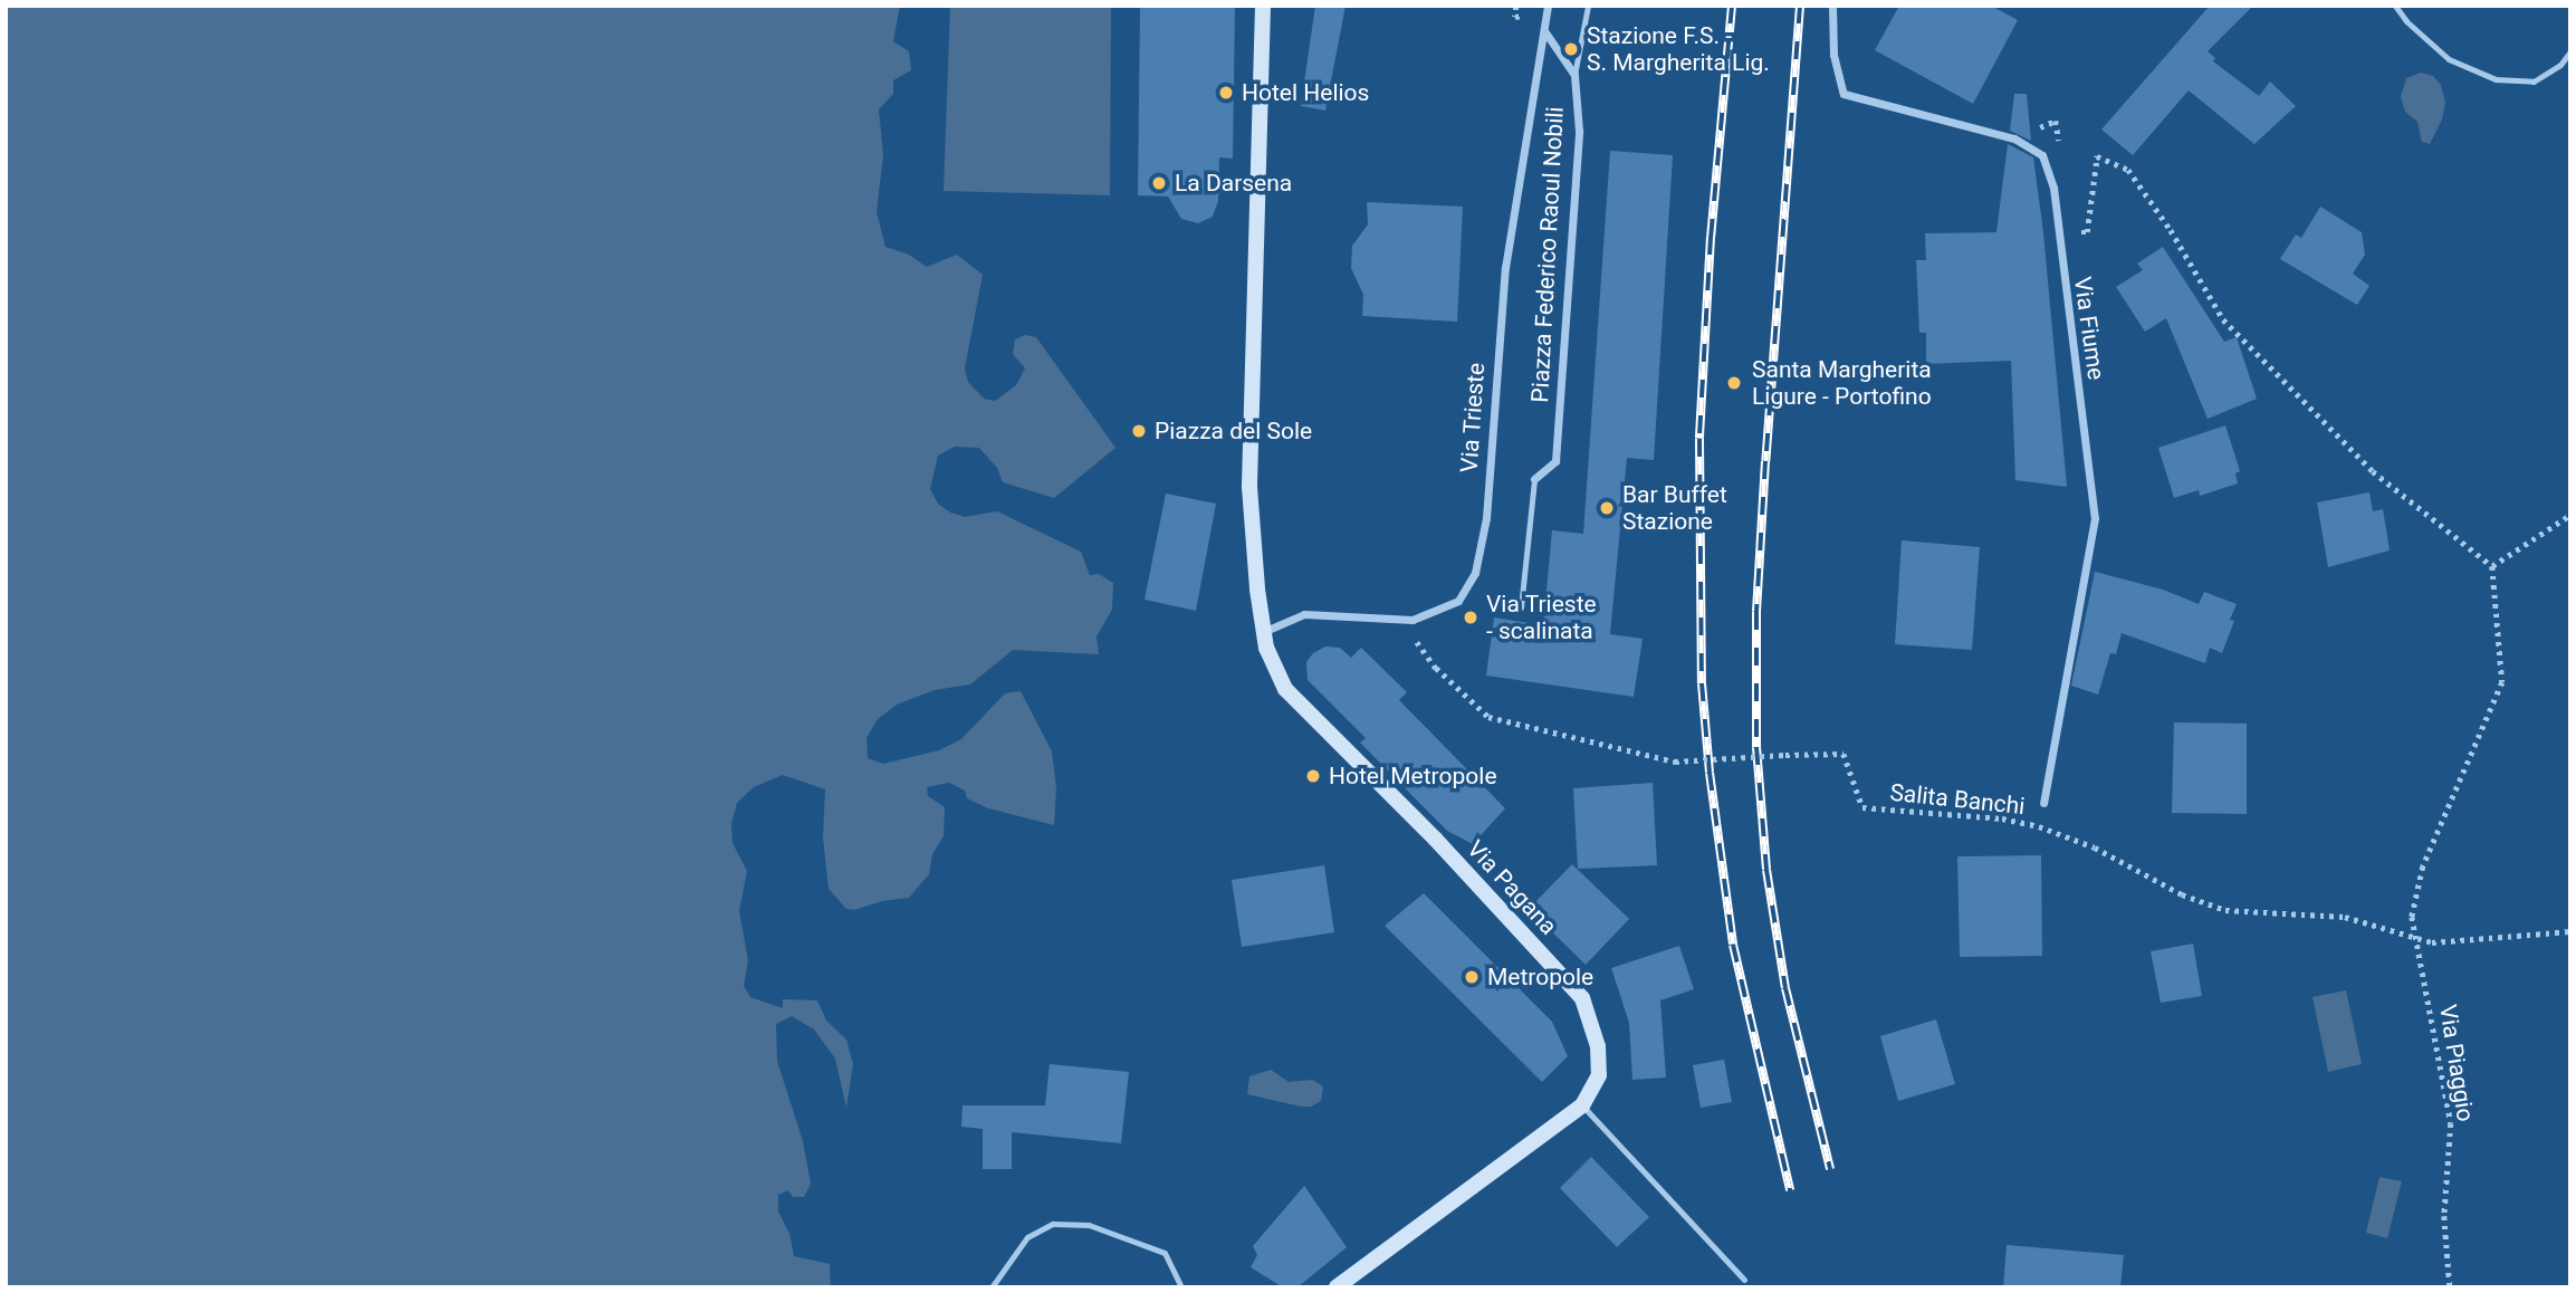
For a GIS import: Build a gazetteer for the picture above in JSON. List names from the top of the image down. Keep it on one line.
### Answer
{"streets":{"main road":["Via Pagana"],"street":["Piazza Federico Raoul Nobili","Via Fiume","Via Trieste"],"path":["Salita Banchi","Via Piaggio"]},"crossings":[["Piazza Federico Raoul Nobili","Via Trieste"],["Via Trieste","Salita Banchi"],["Via Trieste","Via Pagana"],["Salita Banchi","Via Piaggio"]],"places":["Stazione F.S. - S. Margherita Lig.","Hotel Helios","La Darsena","Santa Margherita Ligure - Portofino","Piazza del Sole","Bar Buffet Stazione","Via Trieste - scalinata","Hotel Metropole","Metropole"]}
